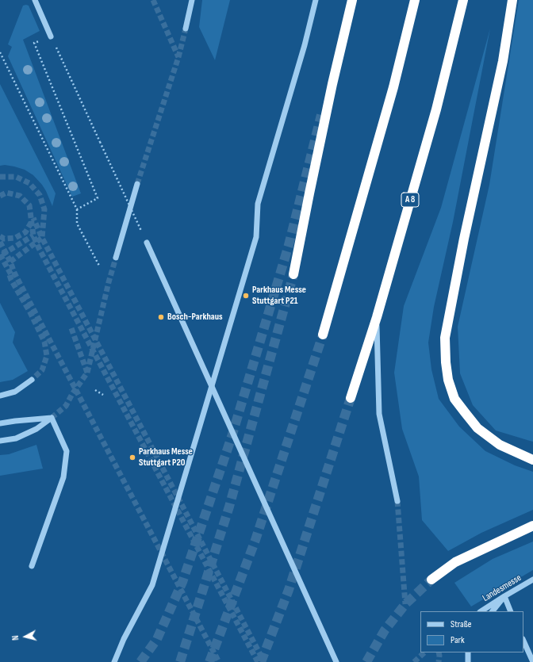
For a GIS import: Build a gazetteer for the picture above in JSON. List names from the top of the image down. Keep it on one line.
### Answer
{"streets":{"highway":["A 8"],"street":["Landesmesse"]},"places":["Parkhaus Messe Stuttgart P21","Bosch-Parkhaus","Parkhaus Messe Stuttgart P20"],"legend":["Straße","Park"],"north":"left"}
